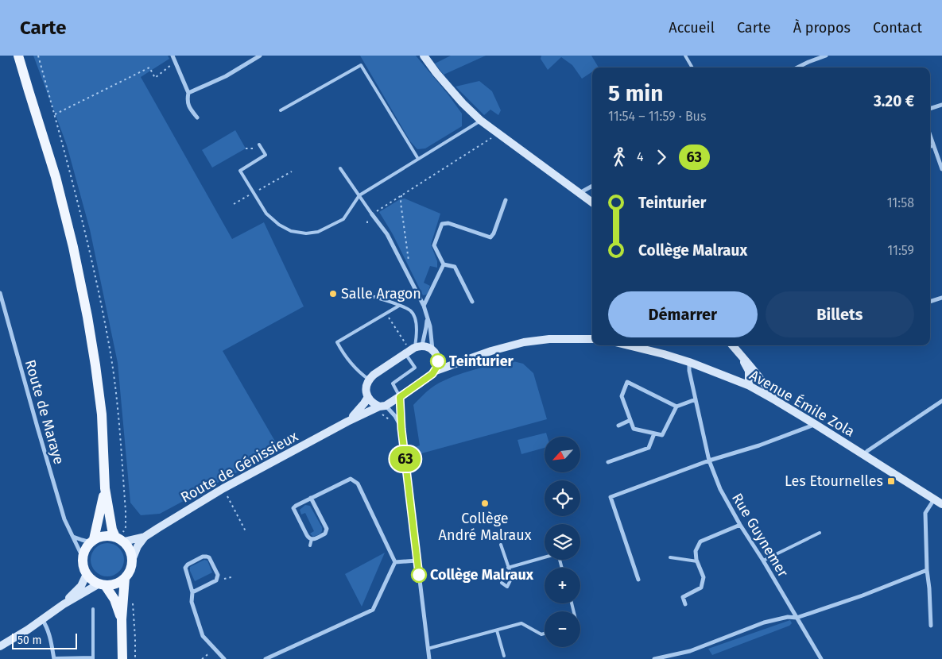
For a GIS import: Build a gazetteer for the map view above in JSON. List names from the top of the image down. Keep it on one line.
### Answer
{"streets":{"main road":["Avenue Émile Zola","Route de Génissieux"],"street":["Route de Maraye","Rue Guynemer"]},"crossings":[["Avenue Émile Zola","Rue Guynemer"],["Route de Maraye","Route de Génissieux"]],"places":{"other":["Salle Aragon","Teinturier","Collège André Malraux","Collège Malraux"],"transit":["Les Etournelles"]},"lines":["bus line 63"],"scale_bar":"50 m","north":"bottom left","page":{"header":"Carte","nav":["Accueil","Carte","À propos","Contact"],"on_map":"63","heading":["5 min","11:54 – 11:59 · Bus","3.20 €"],"legs":["4","63"],"list":[{"name":"Teinturier","value":"11:58"},{"name":"Collège Malraux","value":"11:59"}],"buttons":["Démarrer","Billets"],"map_buttons":["+","−"],"scale":"50 m"}}
